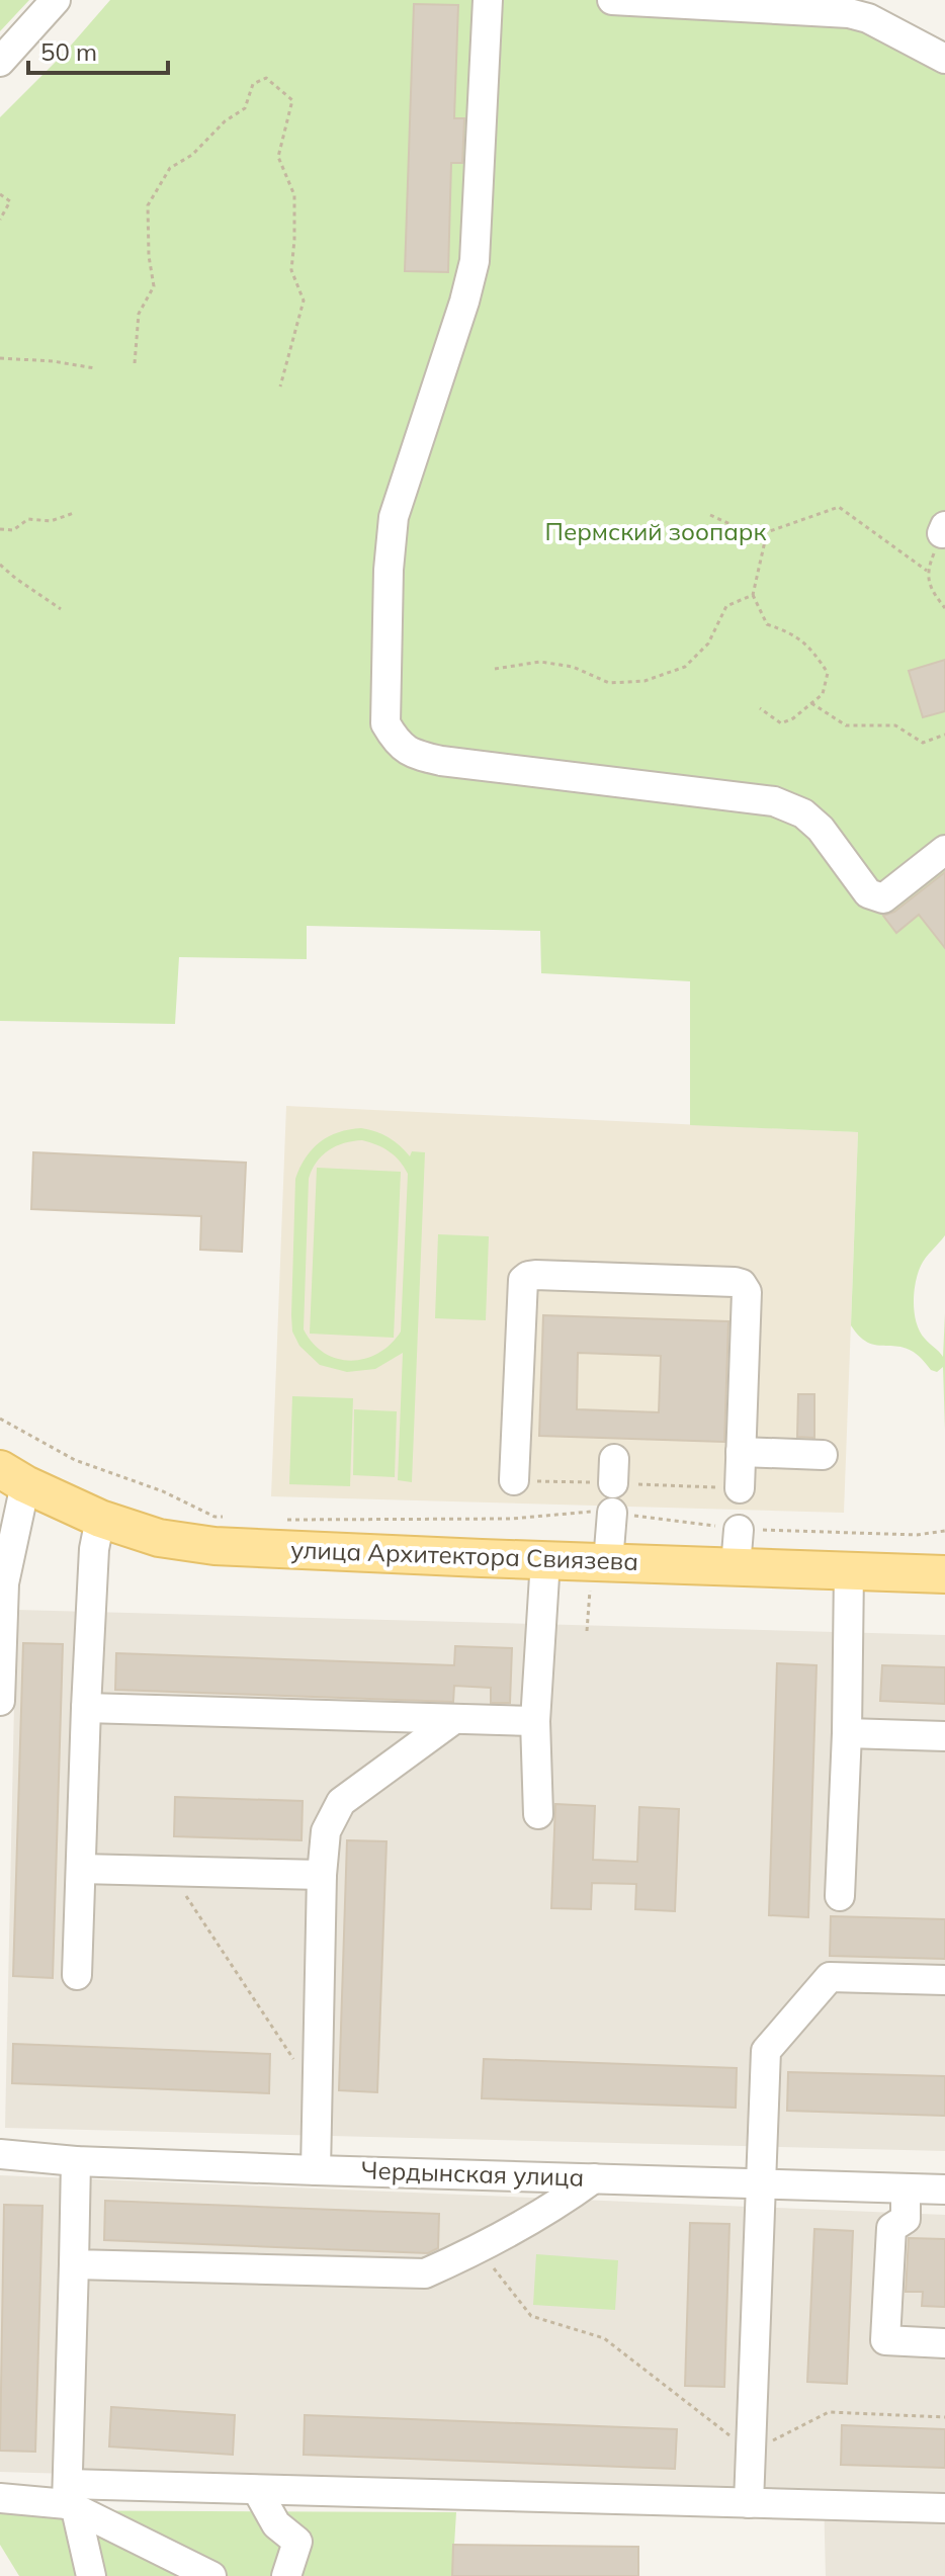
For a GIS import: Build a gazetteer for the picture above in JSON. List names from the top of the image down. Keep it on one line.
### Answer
{"streets":{"main road":["улица Архитектора Свиязева"],"street":["Чердынская улица"]},"parks":["Пермский зоопарк"],"scale_bar":"50 m"}
